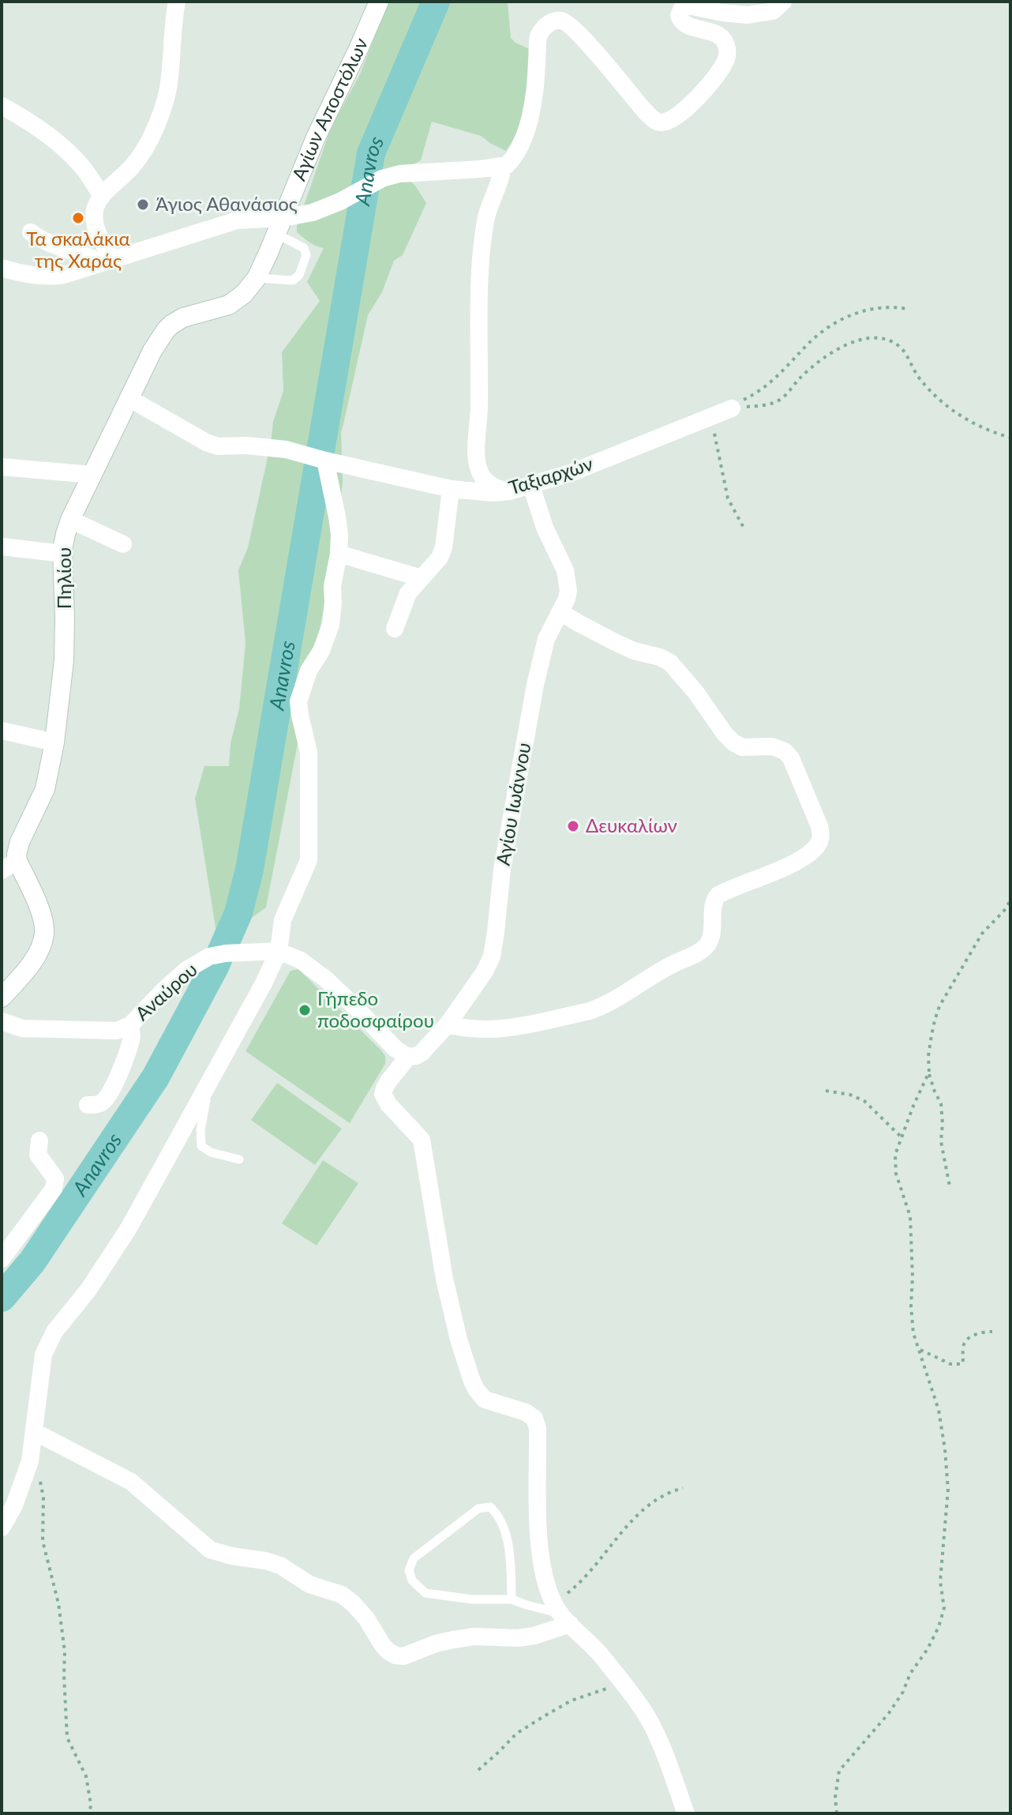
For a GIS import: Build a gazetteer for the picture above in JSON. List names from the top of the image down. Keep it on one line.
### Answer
{"streets":{"main road":["Αγίων Αποστόλων","Πηλίου"],"street":["Ταξιαρχών","Αγίου Ιωάννου","Αναύρου"]},"crossings":[["Αγίων Αποστόλων","Πηλίου"],["Ταξιαρχών","Πηλίου"],["Ταξιαρχών","Αγίου Ιωάννου"],["Αγίου Ιωάννου","Αναύρου"]],"water":["Anavros"],"places":["Άγιος Αθανάσιος","Τα σκαλάκια της Χαράς","Δευκαλίων","Γήπεδο ποδοσφαίρου"]}
